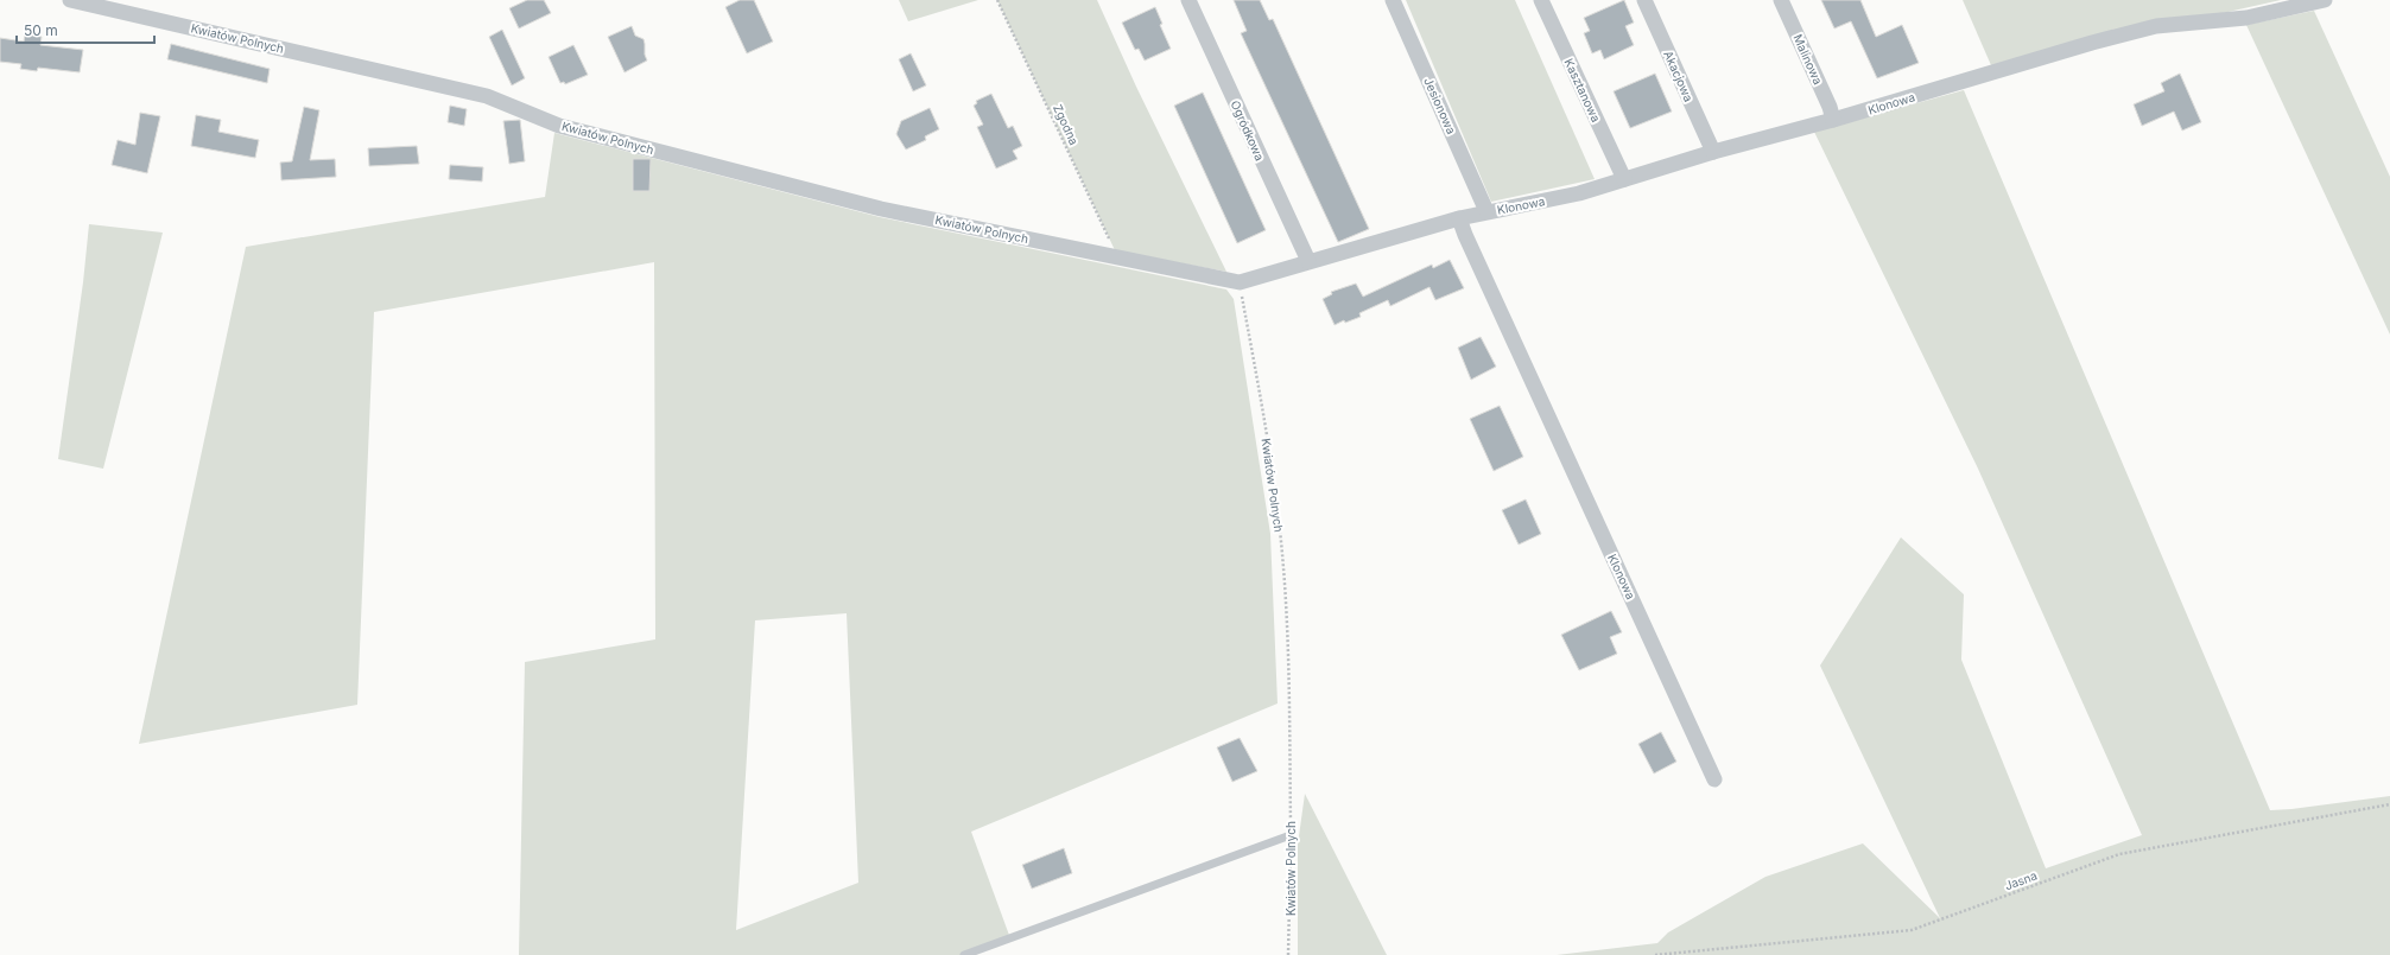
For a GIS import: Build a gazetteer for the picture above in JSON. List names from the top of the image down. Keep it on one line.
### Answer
{"streets":{"street":["Kwiatów Polnych","Malinowa","Akacjowa","Kasztanowa","Klonowa","Jesionowa","Ogródkowa"],"path":["Zgodna","Jasna"]},"crossings":[["Kwiatów Polnych","Klonowa"],["Kwiatów Polnych","Zgodna"],["Malinowa","Klonowa"],["Akacjowa","Klonowa"],["Kasztanowa","Klonowa"],["Klonowa","Jesionowa"],["Klonowa","Ogródkowa"]],"scale_bar":"50 m"}
